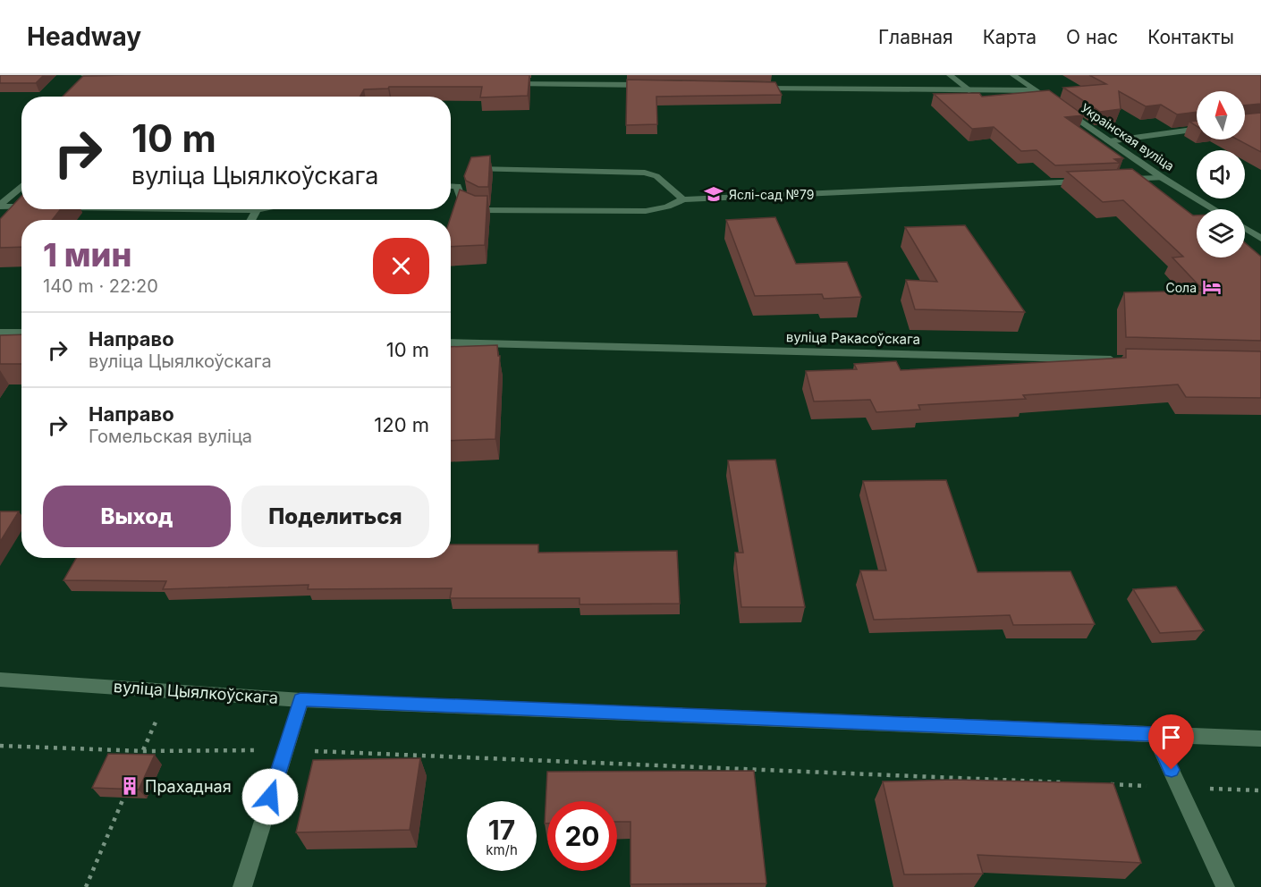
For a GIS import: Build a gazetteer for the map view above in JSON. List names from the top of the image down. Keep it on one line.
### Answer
{"streets":{"street":["Украінская вуліца","вуліца Ракасоўскага","вуліца Цыялкоўскага"]},"places":{"school or university":["Яслі-сад №79"],"hotel":["Сола"],"building":["Прахадная"]},"north":"top","page":{"header":"Headway","nav":["Главная","Карта","О нас","Контакты"],"turn":["10 m","вуліца Цыялкоўскага"],"heading":["1 мин","140 m · 22:20"],"list":[{"name":"Направо","note":"вуліца Цыялкоўскага","value":"10 m"},{"name":"Направо","note":"Гомельская вуліца","value":"120 m"}],"buttons":["Выход","Поделиться"],"speed":"17 km/h","limit":"20"}}
